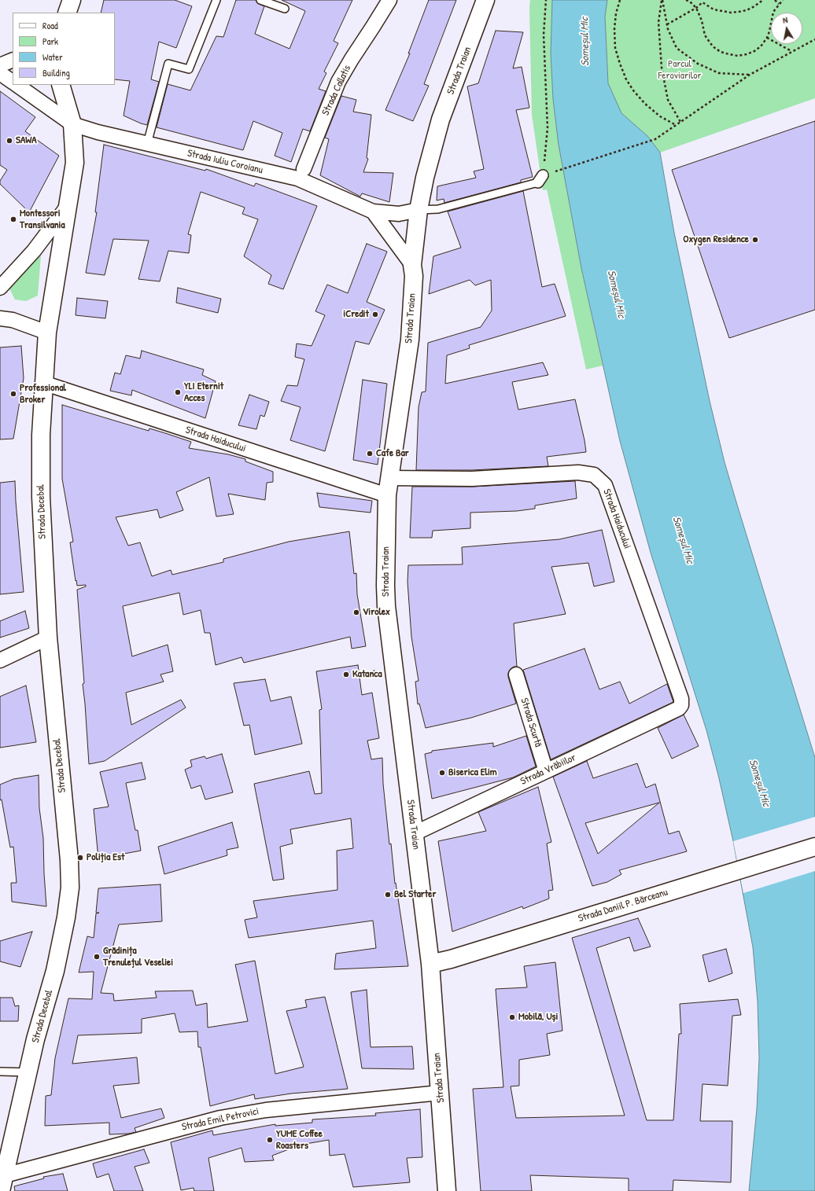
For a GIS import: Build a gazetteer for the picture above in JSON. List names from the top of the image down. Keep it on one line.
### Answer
{"streets":{"main road":["Strada Traian","Strada Decebal","Strada Daniil P. Bărceanu"],"street":["Strada Callatis","Strada Iuliu Coroianu","Strada Haiducului","Strada Scurtă","Strada Vrăbiilor","Strada Emil Petrovici"]},"crossings":[["Strada Traian","Strada Iuliu Coroianu"],["Strada Traian","Strada Haiducului"],["Strada Traian","Strada Vrăbiilor"],["Strada Traian","Strada Daniil P. Bărceanu"],["Strada Traian","Strada Emil Petrovici"],["Strada Iuliu Coroianu","Strada Decebal"],["Strada Haiducului","Strada Decebal"],["Strada Haiducului","Strada Vrăbiilor"],["Strada Decebal","Strada Emil Petrovici"],["Strada Scurtă","Strada Vrăbiilor"]],"water":["Someșul Mic"],"parks":["Parcul Feroviarilor"],"places":["SAWA","Montessori Transilvania","Oxygen Residence","iCredit","YLI Eternit Acces","Professional Broker","Cafe Bar","Virolex","Katanca","Biserica Elim","Poliția Est","Bel Starter","Grădinița Trenulețul Veseliei","Mobilă, Uși","YUME Coffee Roasters"],"legend":["Road","Park","Water","Building"],"north":"top"}
